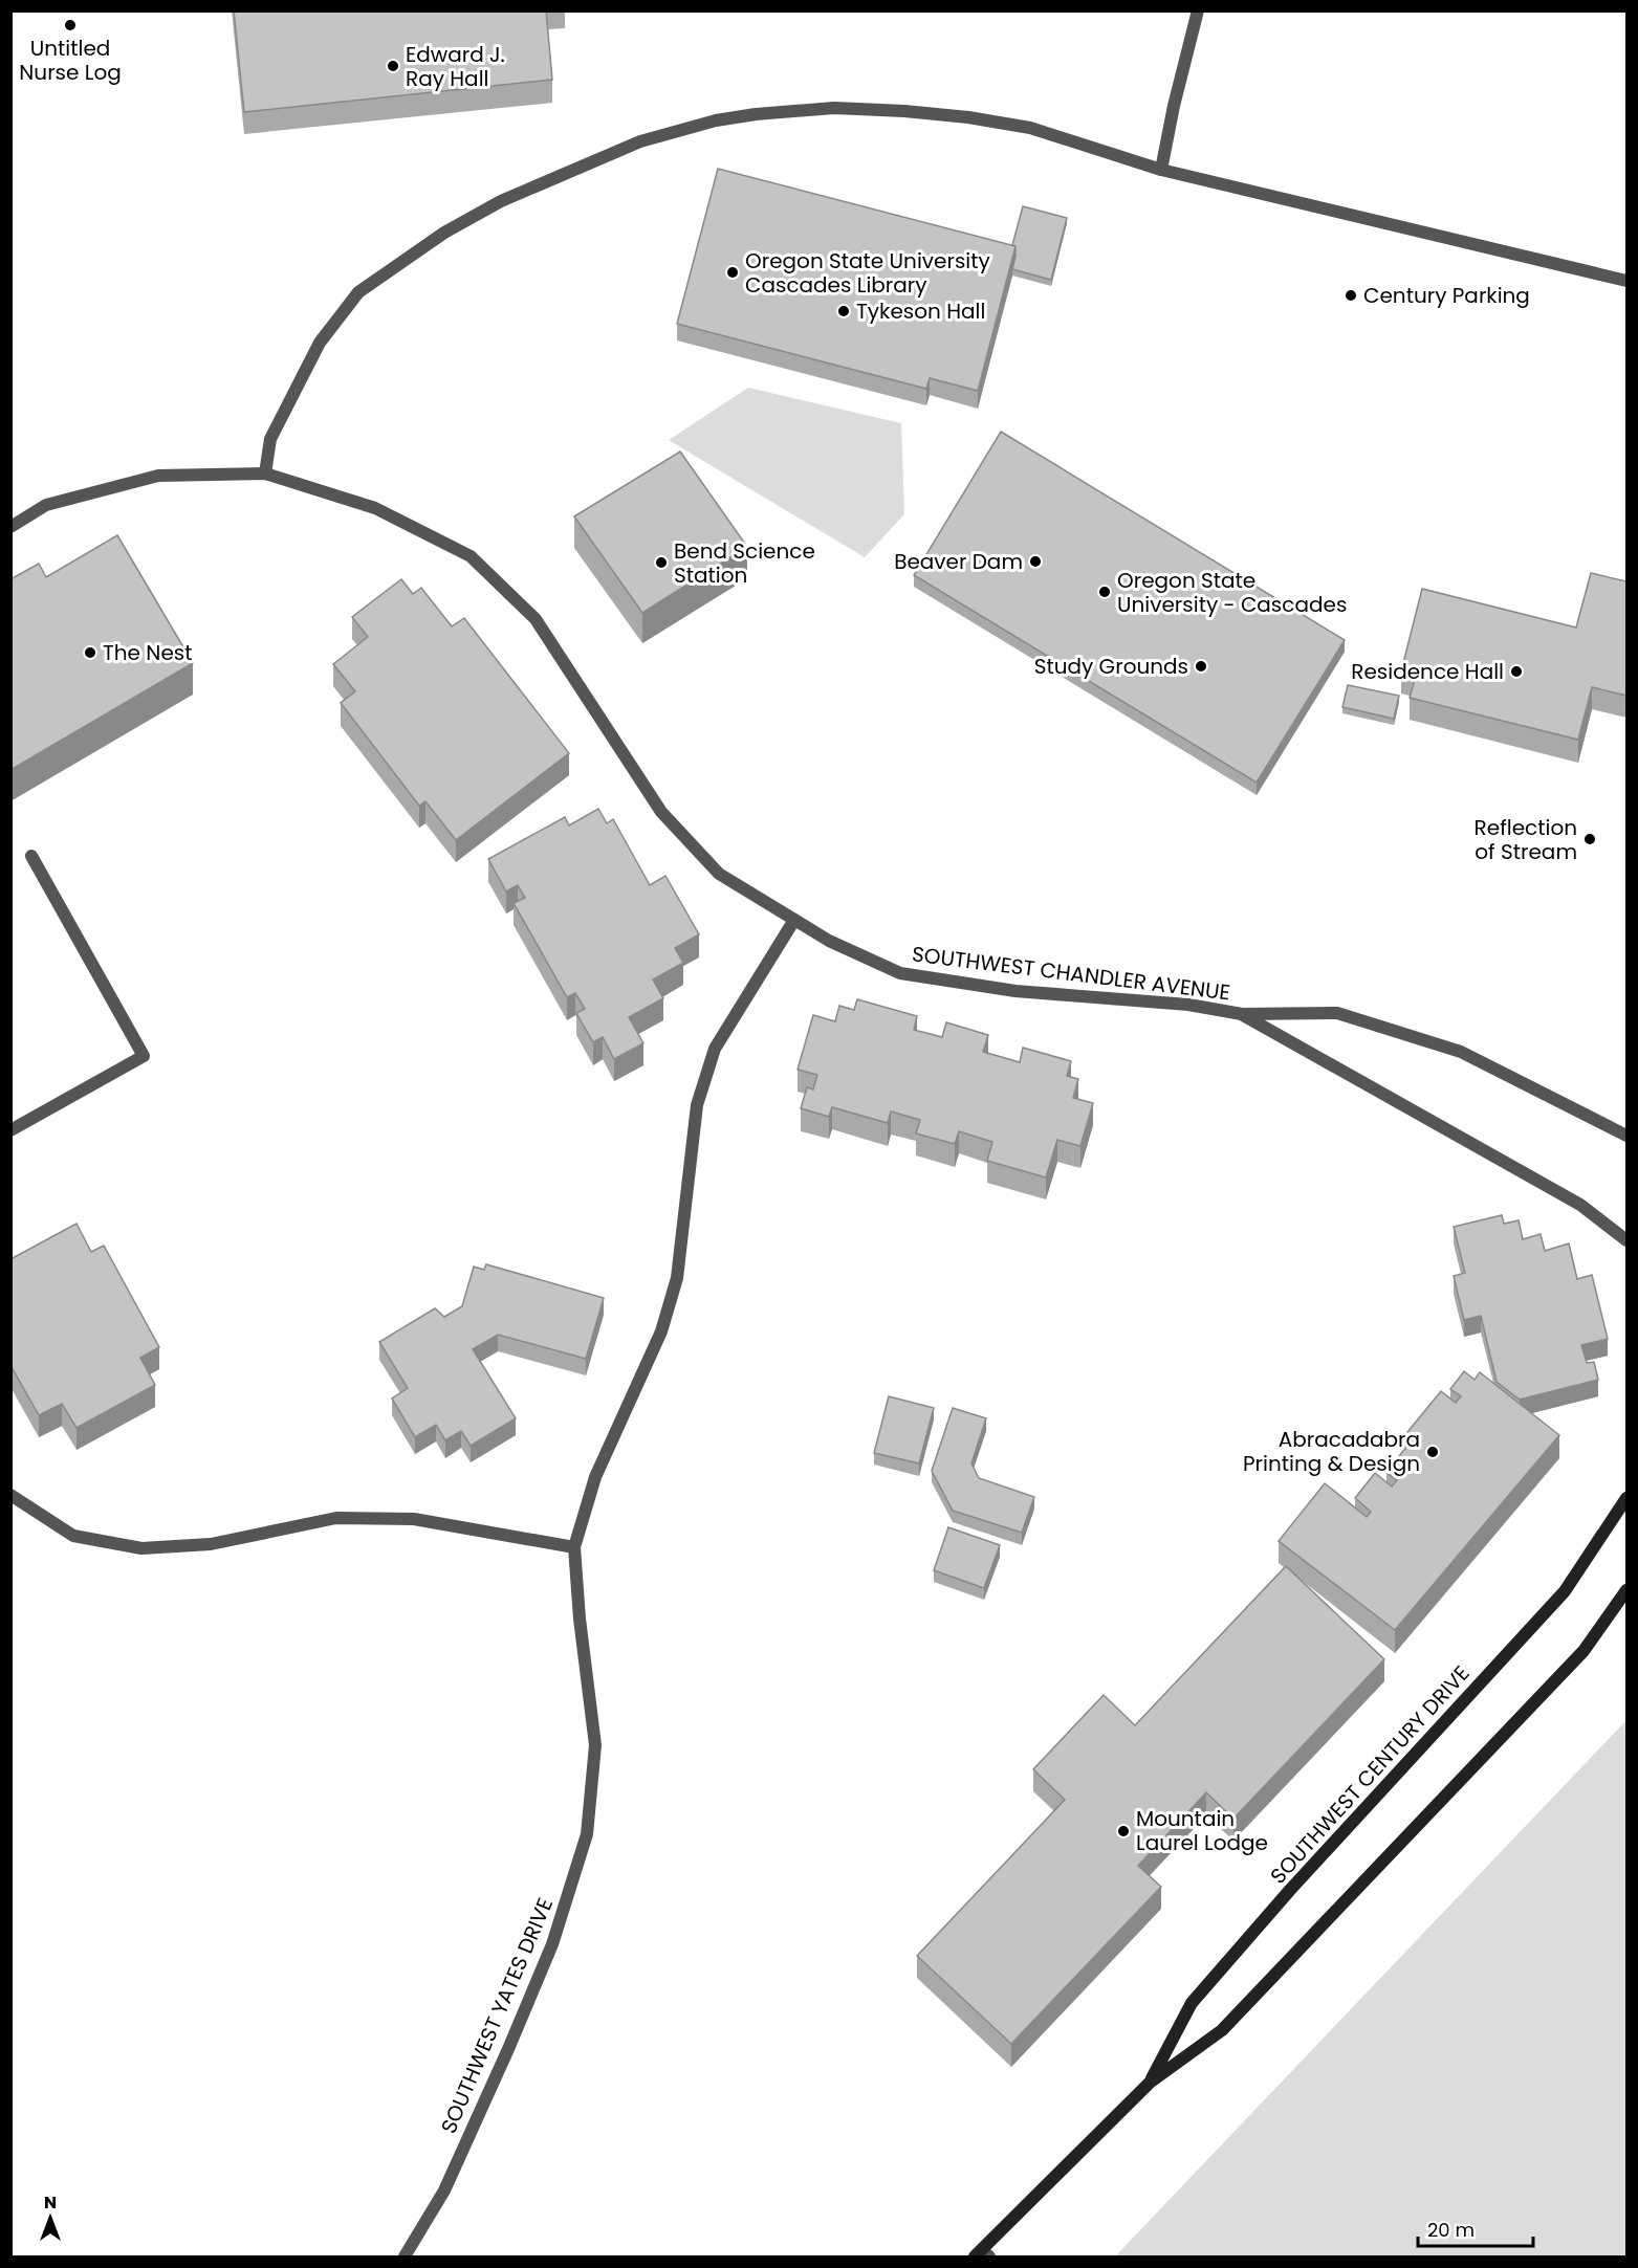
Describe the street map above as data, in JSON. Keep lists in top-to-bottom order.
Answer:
{
  "streets": {
    "main road": ["SOUTHWEST CENTURY DRIVE"],
    "street": ["SOUTHWEST CHANDLER AVENUE", "SOUTHWEST YATES DRIVE"]
  },
  "crossings": [
    ["SOUTHWEST CHANDLER AVENUE", "SOUTHWEST YATES DRIVE"]
  ],
  "places": [
    "Untitled Nurse Log",
    "Edward J. Ray Hall",
    "Oregon State University Cascades Library",
    "Century Parking",
    "Tykeson Hall",
    "Beaver Dam",
    "Bend Science Station",
    "Oregon State University - Cascades",
    "The Nest",
    "Study Grounds",
    "Residence Hall",
    "Reflection of Stream",
    "Abracadabra Printing & Design",
    "Mountain Laurel Lodge"
  ],
  "scale_bar": "20 m",
  "north": "top"
}
